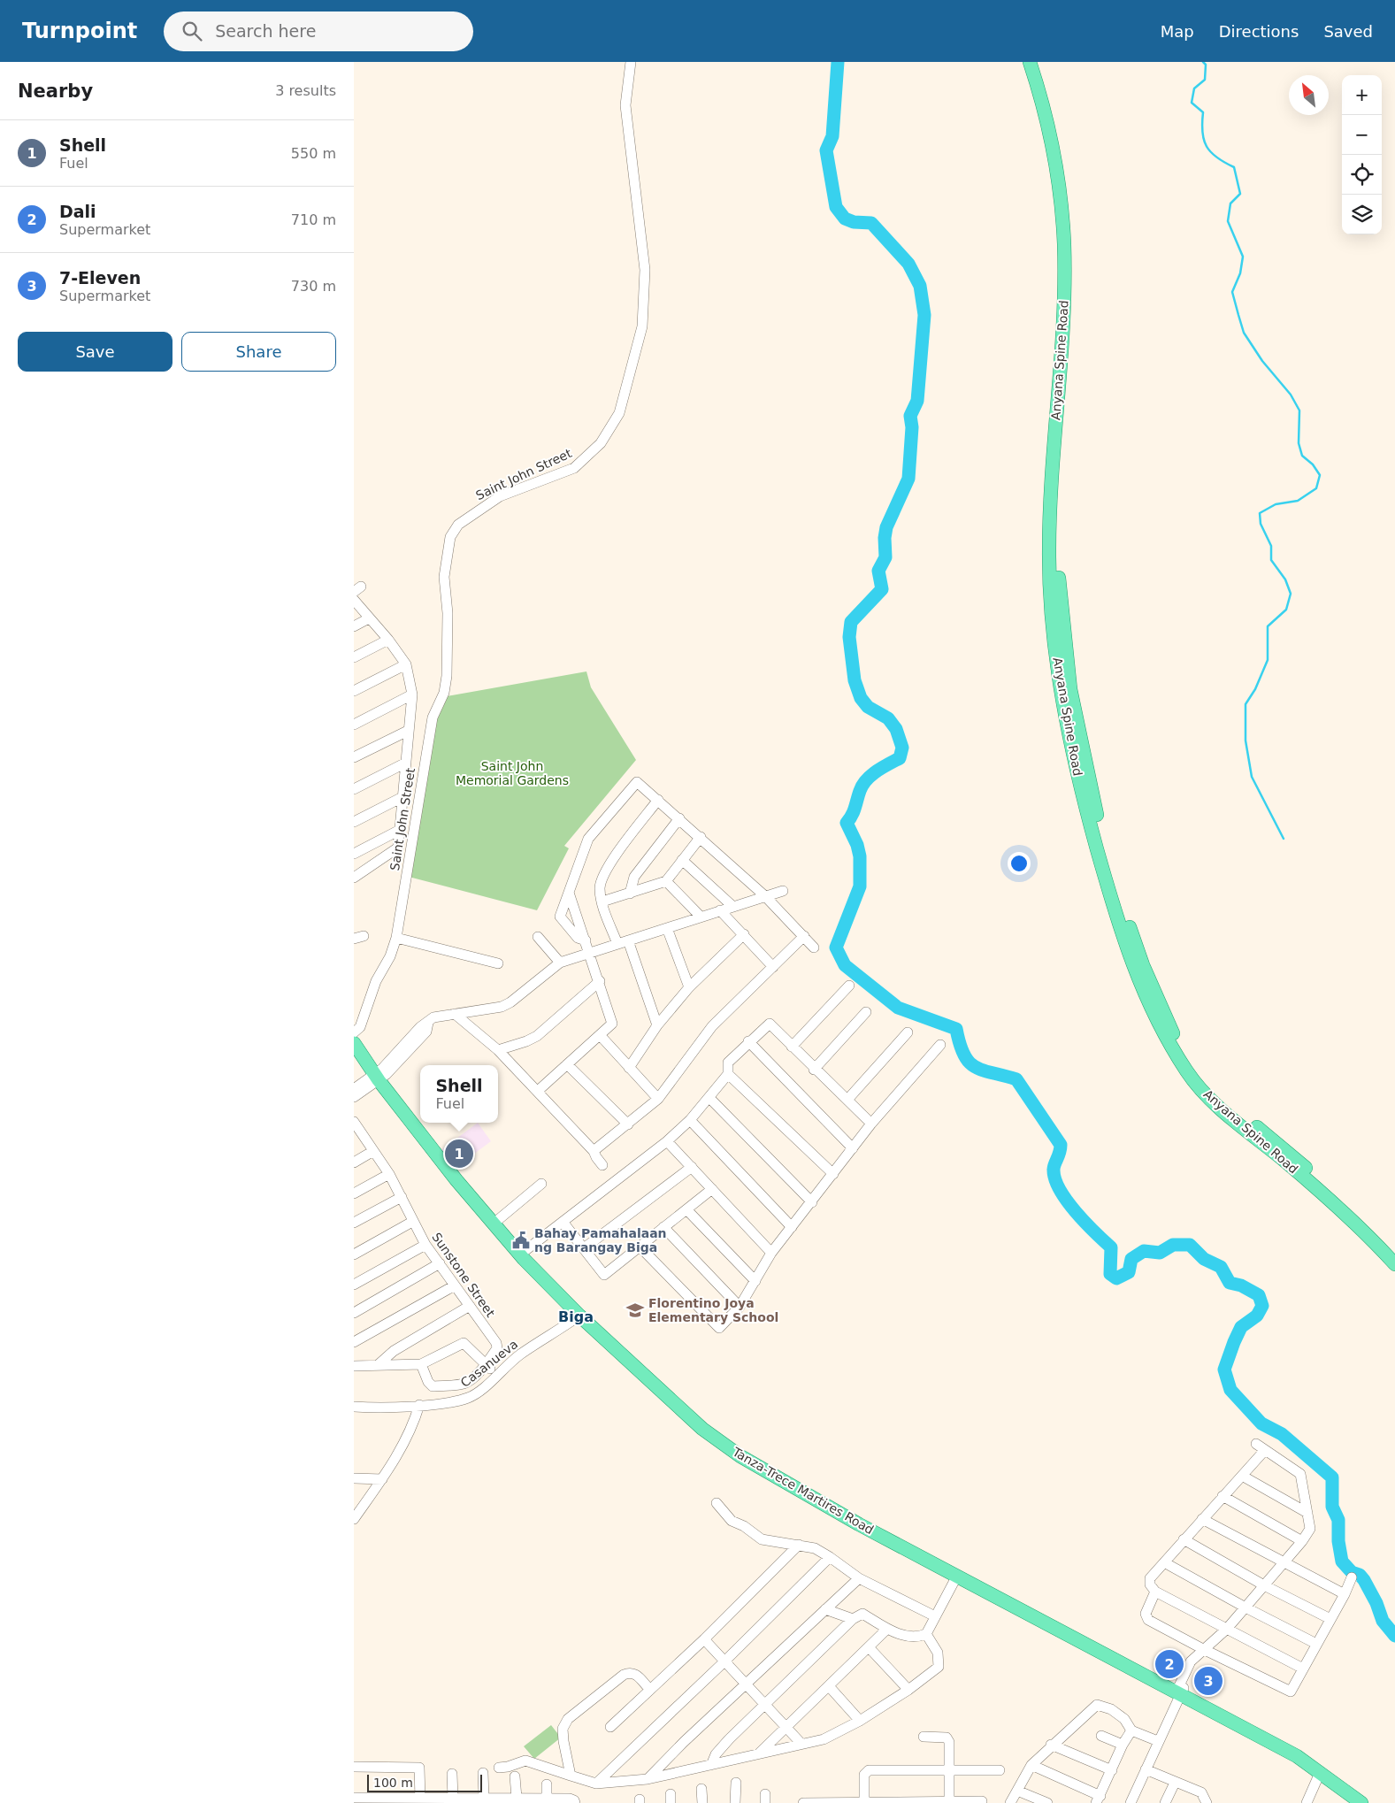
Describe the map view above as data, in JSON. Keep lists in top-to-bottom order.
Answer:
{
  "streets": {
    "main road": ["Anyana Spine Road", "Tanza-Trece Martires Road"],
    "street": ["Saint John Street", "Sunstone Street", "Casanueva"]
  },
  "crossings": [
    ["Casanueva", "Tanza-Trece Martires Road"]
  ],
  "districts": ["Biga"],
  "parks": ["Saint John Memorial Gardens"],
  "places": {
    "public building": ["Bahay Pamahalaan ng Barangay Biga"],
    "school or university": ["Florentino Joya Elementary School"]
  },
  "scale_bar": "100 m",
  "north": "top left",
  "page": {
    "header": "Turnpoint",
    "search": "Search here",
    "nav": ["Map", "Directions", "Saved"],
    "heading": ["Nearby", "3 results"],
    "map_buttons": ["+", "−"],
    "list": [
      {
        "mark": "1",
        "name": "Shell",
        "note": "Fuel",
        "value": "550 m"
      },
      {
        "mark": "2",
        "name": "Dali",
        "note": "Supermarket",
        "value": "710 m"
      },
      {
        "mark": "3",
        "name": "7-Eleven",
        "note": "Supermarket",
        "value": "730 m"
      }
    ],
    "buttons": ["Save", "Share"],
    "popup": ["Shell", "Fuel"],
    "pins": ["1", "2", "3"],
    "scale": "100 m"
  }
}
